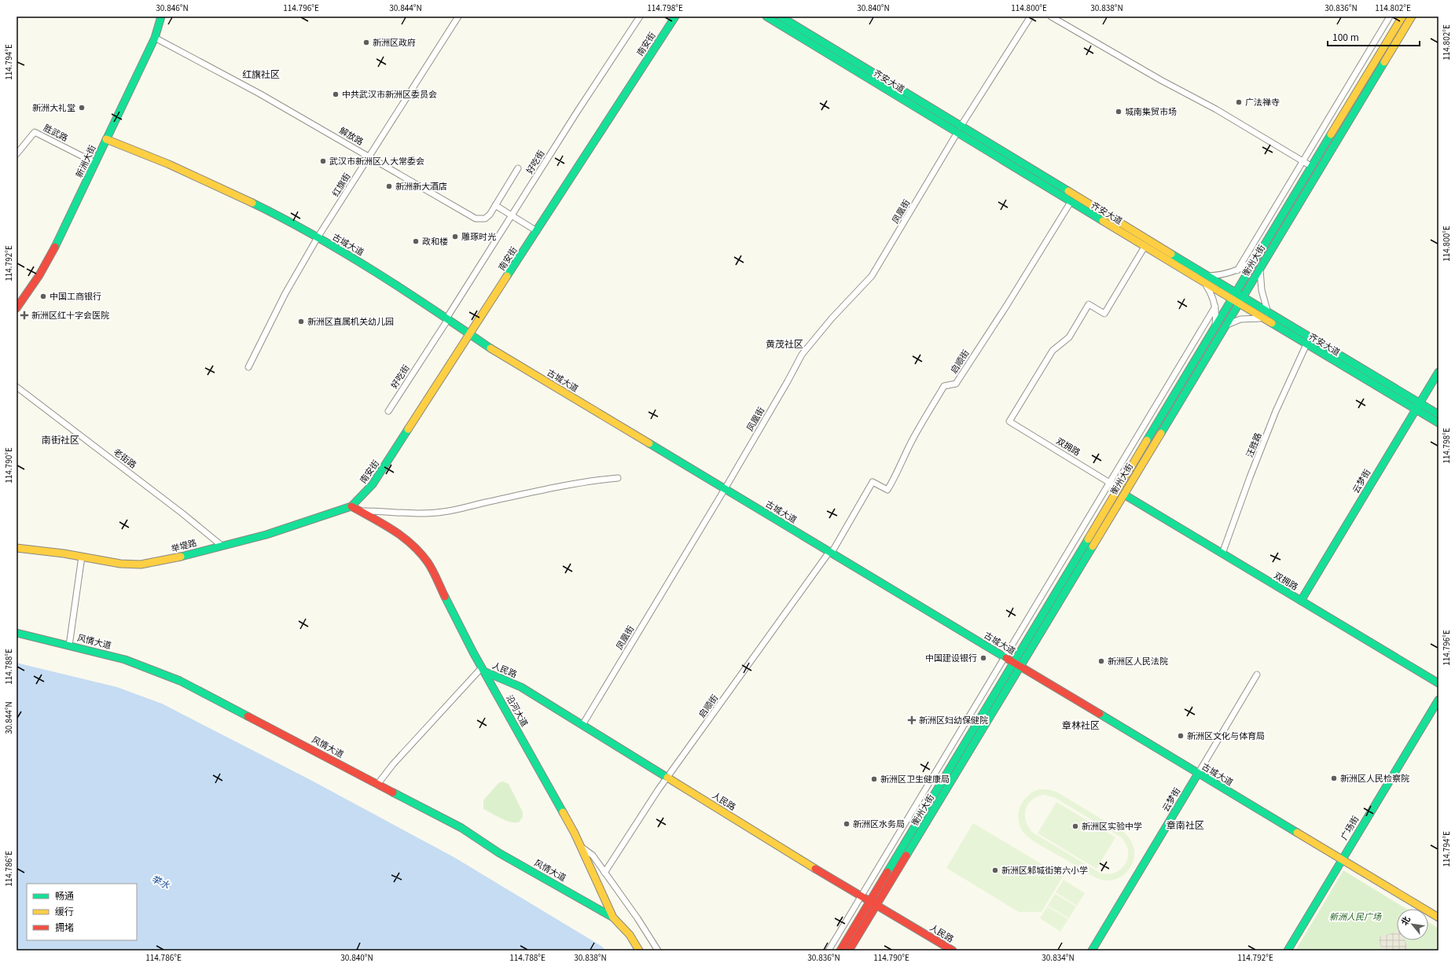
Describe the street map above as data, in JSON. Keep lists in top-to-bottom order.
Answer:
{
  "streets": {
    "main road": [
      "南安街",
      "齐安大道",
      "新洲大街",
      "古城大道",
      "衡州大街",
      "双拥路",
      "云梦街",
      "举堤路",
      "风情大道",
      "人民路",
      "沿河大道",
      "广场街"
    ],
    "street": [
      "胜武路",
      "解放路",
      "好吃街",
      "红旗街",
      "凤凰街",
      "启顺街",
      "汪胜路",
      "老街路"
    ]
  },
  "crossings": [
    ["南安街", "古城大道"],
    ["南安街", "举堤路"],
    ["南安街", "沿河大道"],
    ["齐安大道", "凤凰街"],
    ["齐安大道", "衡州大街"],
    ["齐安大道", "启顺街"],
    ["齐安大道", "汪胜路"],
    ["齐安大道", "双拥路"],
    ["齐安大道", "云梦街"],
    ["胜武路", "新洲大街"],
    ["解放路", "新洲大街"],
    ["解放路", "红旗街"],
    ["新洲大街", "古城大道"],
    ["好吃街", "古城大道"],
    ["红旗街", "古城大道"],
    ["凤凰街", "古城大道"],
    ["凤凰街", "人民路"],
    ["古城大道", "衡州大街"],
    ["古城大道", "启顺街"],
    ["古城大道", "云梦街"],
    ["古城大道", "广场街"],
    ["衡州大街", "双拥路"],
    ["衡州大街", "人民路"],
    ["启顺街", "人民路"],
    ["汪胜路", "双拥路"],
    ["双拥路", "云梦街"],
    ["老街路", "举堤路"],
    ["举堤路", "沿河大道"],
    ["风情大道", "沿河大道"],
    ["人民路", "沿河大道"]
  ],
  "districts": [
    "红旗社区",
    "黄茂社区",
    "南街社区",
    "章林社区",
    "章南社区"
  ],
  "water": ["举水"],
  "parks": ["新洲人民广场"],
  "places": {
    "other": [
      "新洲区政府",
      "中共武汉市新洲区委员会",
      "广法禅寺",
      "新洲大礼堂",
      "城南集贸市场",
      "武汉市新洲区人大常委会",
      "新洲新大酒店",
      "雕琢时光",
      "政和楼",
      "中国工商银行",
      "新洲区直属机关幼儿园",
      "中国建设银行",
      "新洲区人民法院",
      "新洲区文化与体育局",
      "新洲区人民检察院",
      "新洲区卫生健康局",
      "新洲区水务局",
      "新洲区实验中学",
      "新洲区邾城街第六小学"
    ],
    "health": ["新洲区红十字会医院", "新洲区妇幼保健院"]
  },
  "legend": ["畅通", "缓行", "拥堵"],
  "scale_bar": "100 m",
  "north": "top left",
  "coordinates": [
    "30.846°N",
    "114.796°E",
    "30.844°N",
    "114.798°E",
    "30.840°N",
    "114.800°E",
    "30.838°N",
    "30.836°N",
    "114.802°E",
    "114.794°E",
    "114.792°E",
    "114.790°E",
    "114.788°E",
    "114.786°E",
    "30.834°N"
  ]
}
